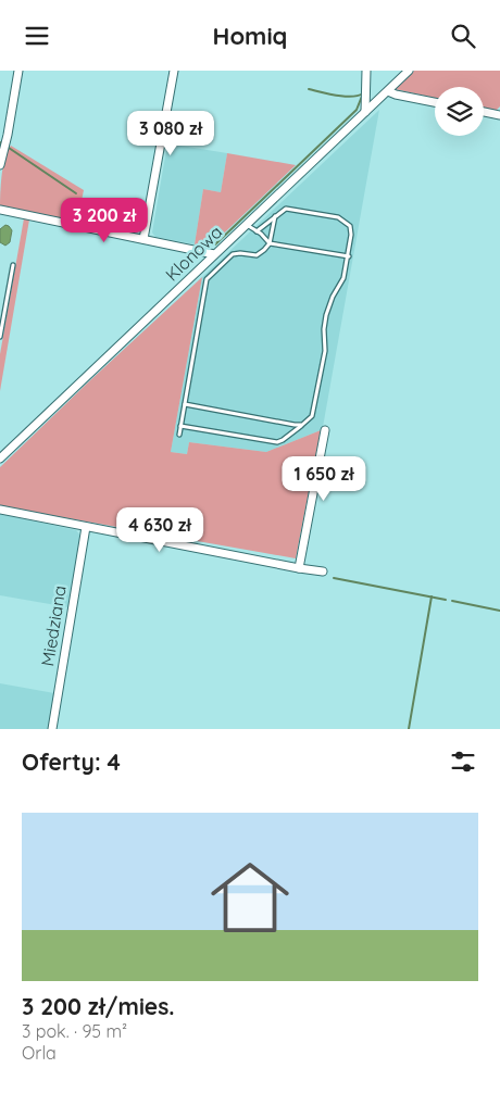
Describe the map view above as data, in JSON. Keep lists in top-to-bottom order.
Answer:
{
  "streets": {
    "street": ["Klonowa", "Miedziana"]
  },
  "page": {
    "header": "Homiq",
    "price": [
      "3 080 zł",
      "3 200 zł",
      "1 650 zł",
      "4 630 zł"
    ],
    "heading": "Oferty: 4",
    "list": [
      {
        "name": "3 200 zł/mies.",
        "note": "3 pok. · 95 m² · Orla"
      }
    ]
  }
}
